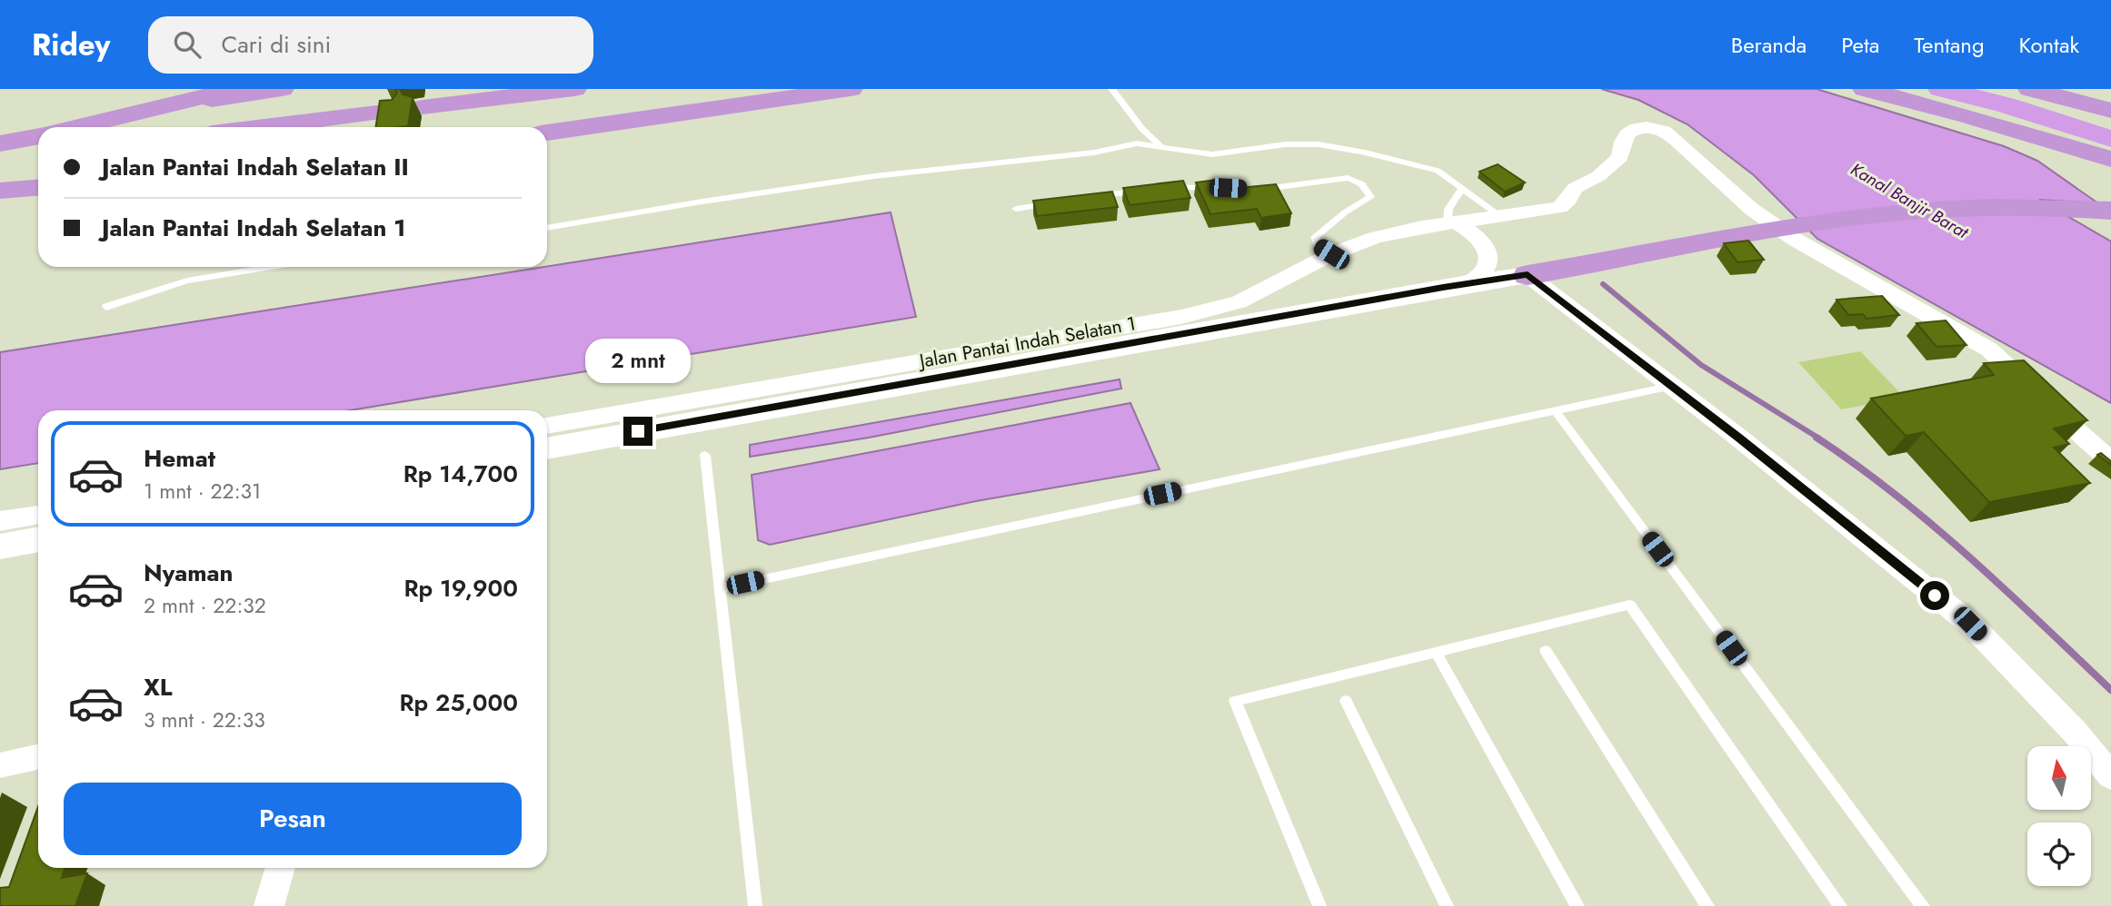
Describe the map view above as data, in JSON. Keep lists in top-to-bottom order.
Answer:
{
  "streets": {
    "street": ["Jalan Pantai Indah Selatan 1"]
  },
  "water": ["Kanal Banjir Barat"],
  "north": "top",
  "page": {
    "header": "Ridey",
    "search": "Cari di sini",
    "nav": [
      "Beranda",
      "Peta",
      "Tentang",
      "Kontak"
    ],
    "banner": ["Jalan Pantai Indah Selatan II", "Jalan Pantai Indah Selatan 1"],
    "bubble": "2 mnt",
    "list": [
      {
        "name": "Hemat",
        "note": "1 mnt · 22:31",
        "value": "Rp 14,700"
      },
      {
        "name": "Nyaman",
        "note": "2 mnt · 22:32",
        "value": "Rp 19,900"
      },
      {
        "name": "XL",
        "note": "3 mnt · 22:33",
        "value": "Rp 25,000"
      }
    ],
    "buttons": "Pesan"
  }
}
